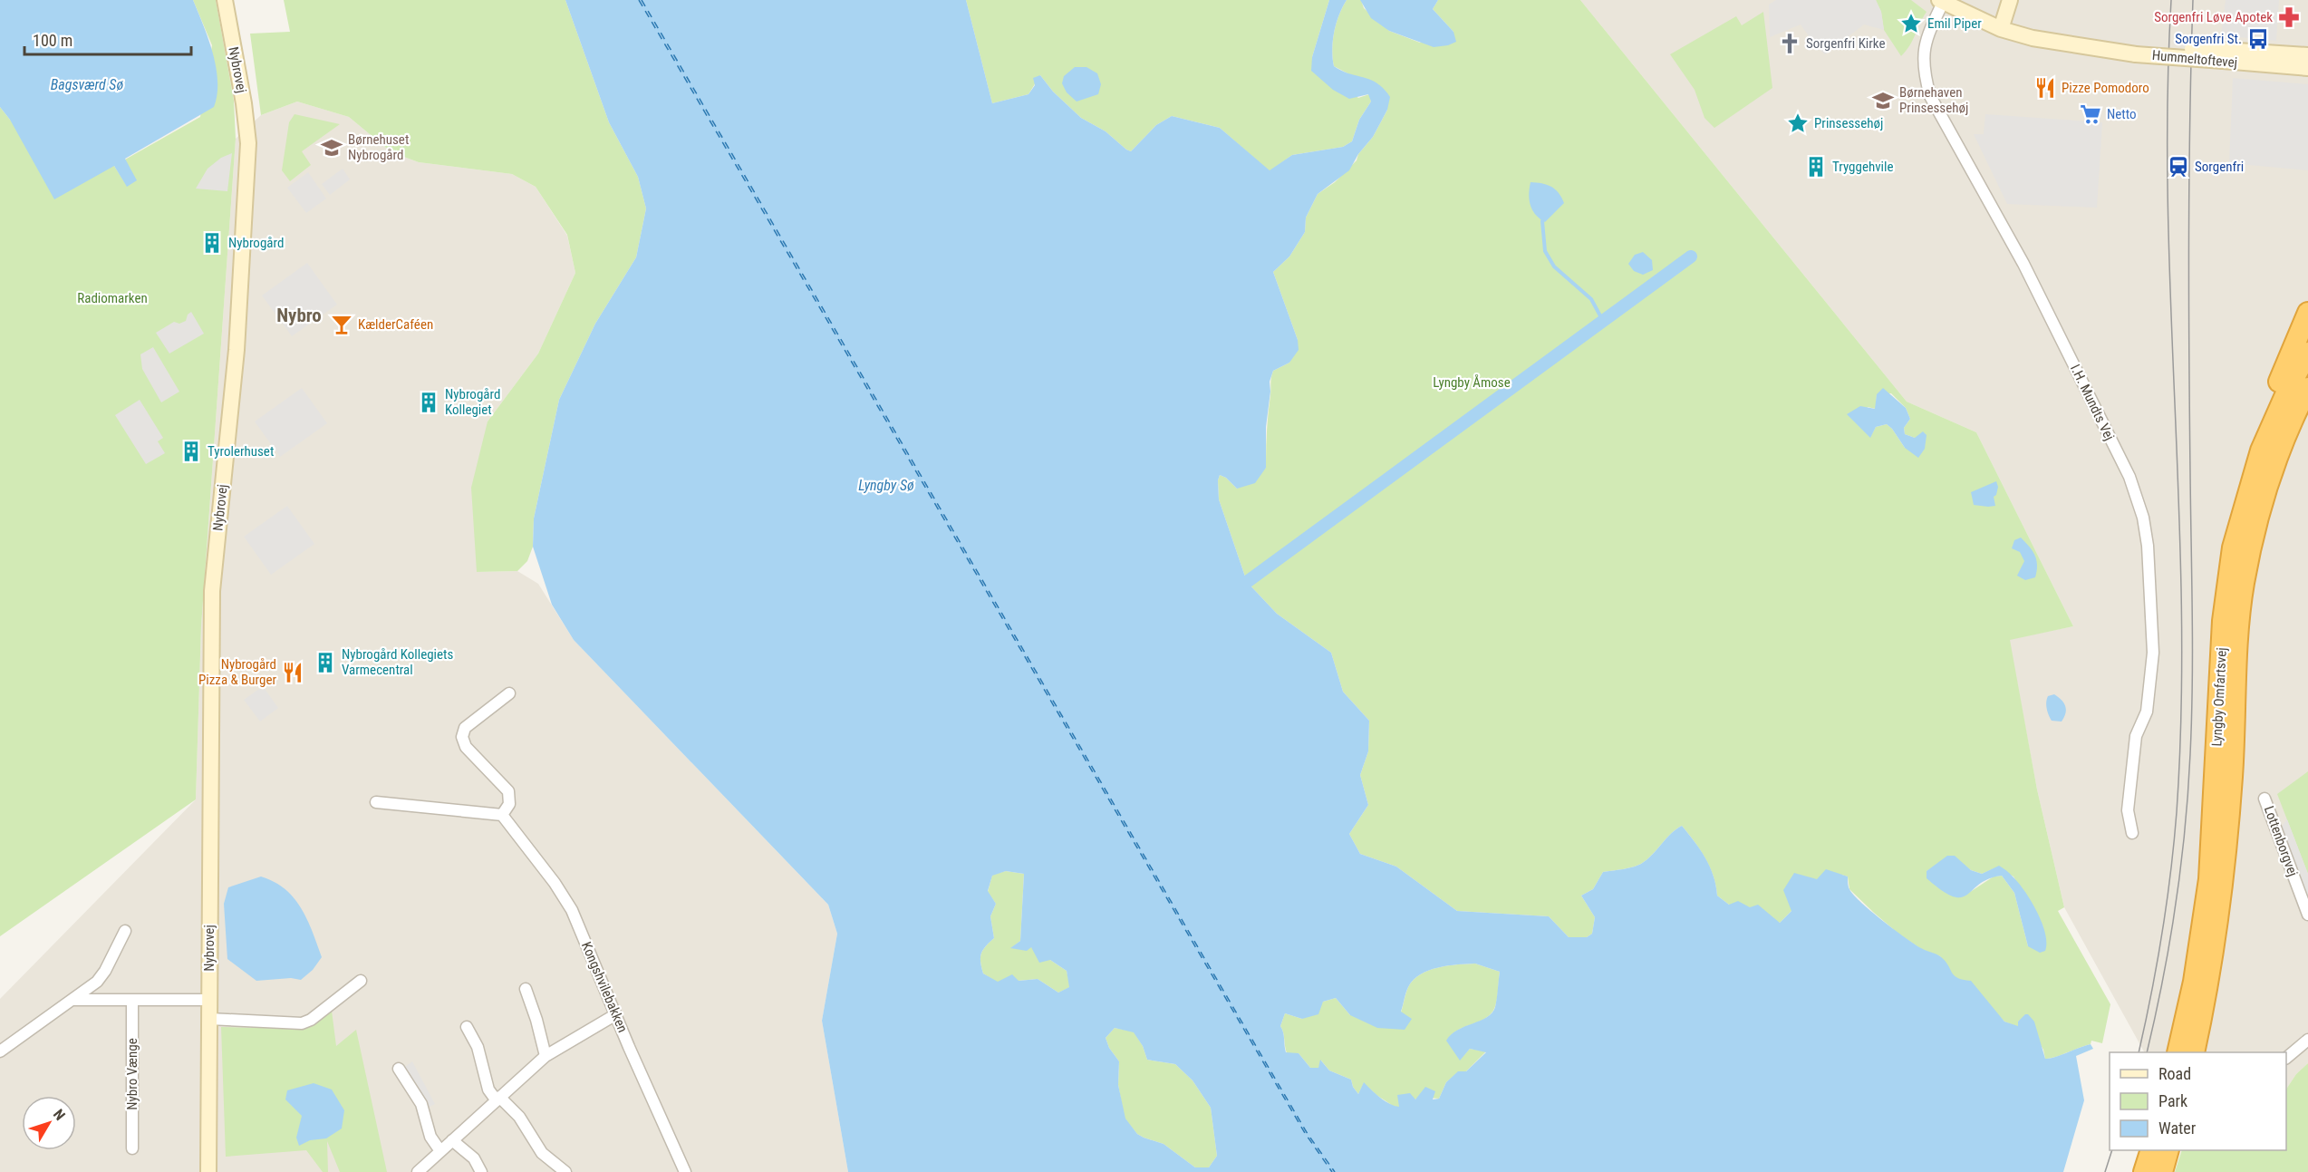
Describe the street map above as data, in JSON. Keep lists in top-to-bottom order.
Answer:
{
  "streets": {
    "highway": ["Lyngby Omfartsvej"],
    "street": [
      "Hummeltoftevej",
      "Nybrovej",
      "I.H. Mundts Vej",
      "Lottenborgvej",
      "Kongshvilebakken",
      "Nybro Vænge"
    ]
  },
  "crossings": [
    ["Hummeltoftevej", "I.H. Mundts Vej"]
  ],
  "districts": ["Nybro"],
  "water": ["Bagsværd Sø", "Lyngby Sø"],
  "parks": ["Radiomarken", "Lyngby Åmose"],
  "places": {
    "pharmacy": ["Sorgenfri Løve Apotek"],
    "place": ["Emil Piper", "Prinsessehøj"],
    "bus stop": ["Sorgenfri St."],
    "church": ["Sorgenfri Kirke"],
    "restaurant": ["Pizze Pomodoro", "Nybrogård Pizza & Burger"],
    "school or university": ["Børnehaven Prinsessehøj", "Børnehuset Nybrogård"],
    "supermarket": ["Netto"],
    "building": [
      "Tryggehvile",
      "Nybrogård",
      "Nybrogård Kollegiet",
      "Tyrolerhuset",
      "Nybrogård Kollegiets Varmecentral"
    ],
    "station": ["Sorgenfri"],
    "bar": ["KælderCaféen"]
  },
  "legend": ["Road", "Park", "Water"],
  "scale_bar": "100 m",
  "north": "top right"
}
